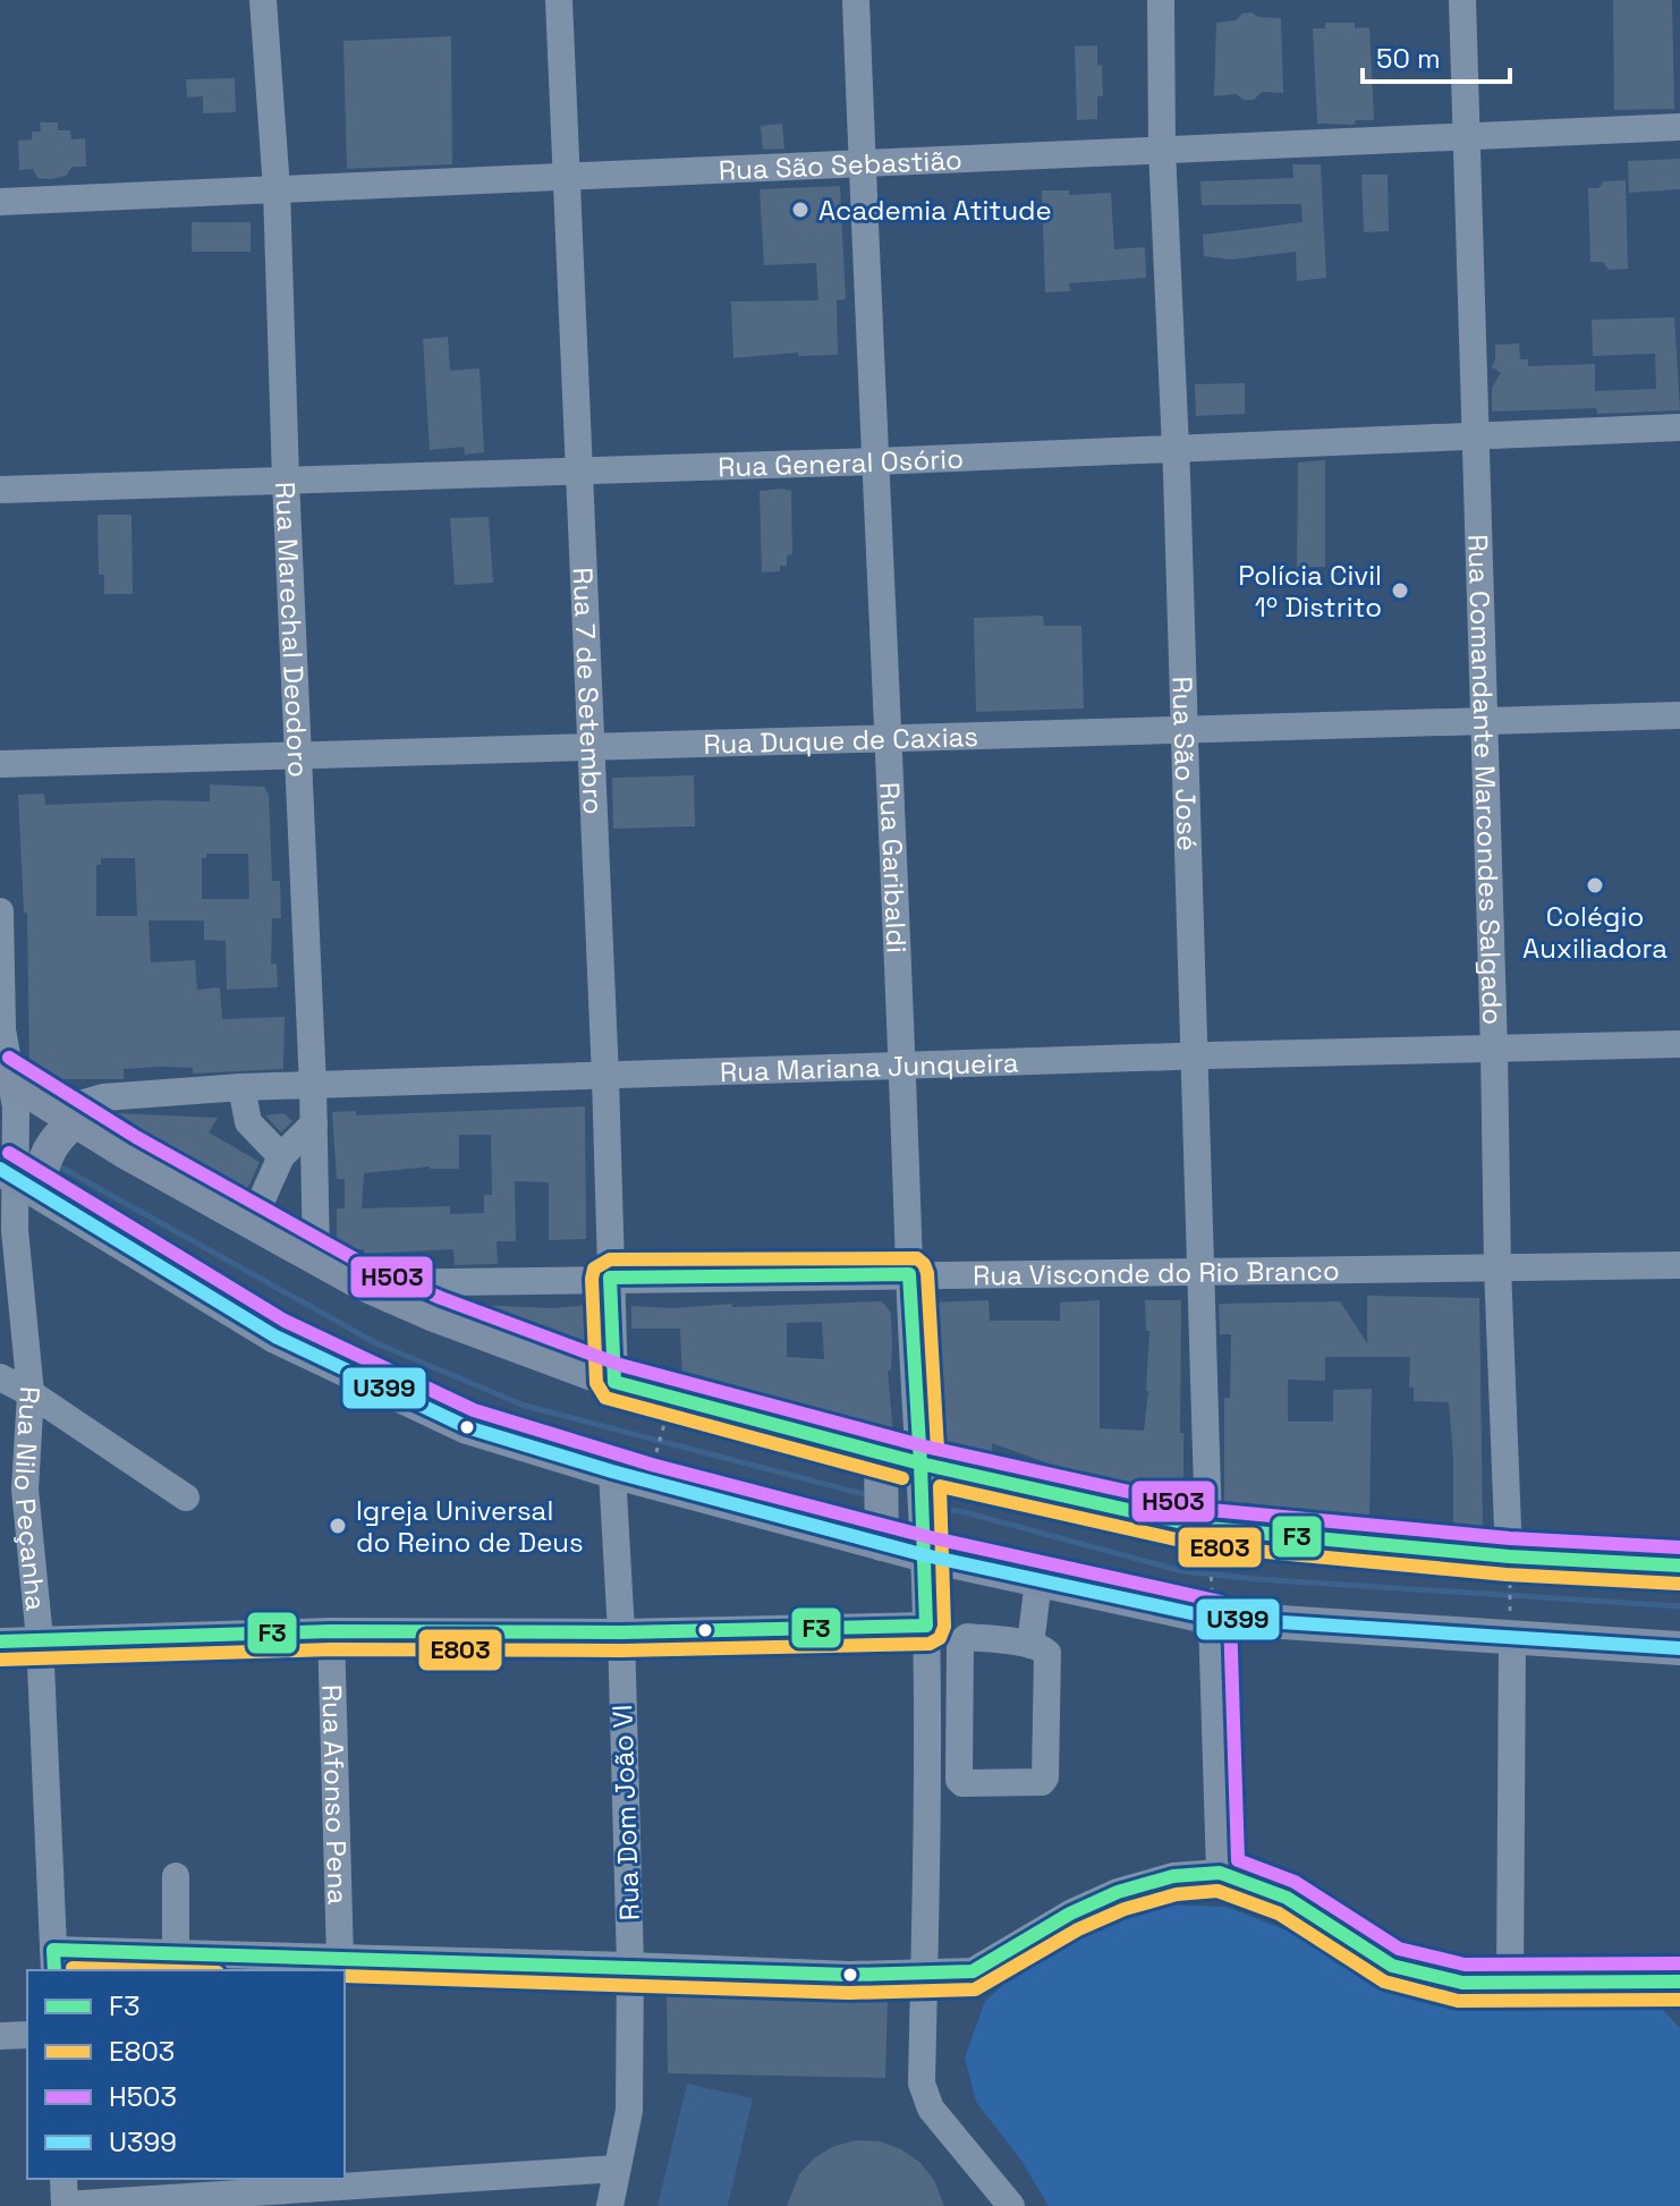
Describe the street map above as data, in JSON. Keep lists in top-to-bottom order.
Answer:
{
  "streets": {
    "street": [
      "Rua São Sebastião",
      "Rua General Osório",
      "Rua Marechal Deodoro",
      "Rua 7 de Setembro",
      "Rua Duque de Caxias",
      "Rua São José",
      "Rua Comandante Marcondes Salgado",
      "Rua Garibaldi",
      "Rua Mariana Junqueira",
      "Rua Visconde do Rio Branco",
      "Rua Nilo Peçanha",
      "Rua Afonso Pena",
      "Rua Dom João VI"
    ]
  },
  "crossings": [
    ["Rua São Sebastião", "Rua Marechal Deodoro"],
    ["Rua São Sebastião", "Rua 7 de Setembro"],
    ["Rua São Sebastião", "Rua São José"],
    ["Rua São Sebastião", "Rua Comandante Marcondes Salgado"],
    ["Rua São Sebastião", "Rua Garibaldi"],
    ["Rua General Osório", "Rua Marechal Deodoro"],
    ["Rua General Osório", "Rua 7 de Setembro"],
    ["Rua General Osório", "Rua São José"],
    ["Rua General Osório", "Rua Comandante Marcondes Salgado"],
    ["Rua General Osório", "Rua Garibaldi"],
    ["Rua Marechal Deodoro", "Rua Duque de Caxias"],
    ["Rua Marechal Deodoro", "Rua Mariana Junqueira"],
    ["Rua 7 de Setembro", "Rua Duque de Caxias"],
    ["Rua 7 de Setembro", "Rua Mariana Junqueira"],
    ["Rua 7 de Setembro", "Rua Visconde do Rio Branco"],
    ["Rua Duque de Caxias", "Rua São José"],
    ["Rua Duque de Caxias", "Rua Comandante Marcondes Salgado"],
    ["Rua Duque de Caxias", "Rua Garibaldi"],
    ["Rua São José", "Rua Mariana Junqueira"],
    ["Rua São José", "Rua Visconde do Rio Branco"],
    ["Rua Comandante Marcondes Salgado", "Rua Mariana Junqueira"],
    ["Rua Comandante Marcondes Salgado", "Rua Visconde do Rio Branco"],
    ["Rua Garibaldi", "Rua Mariana Junqueira"],
    ["Rua Garibaldi", "Rua Visconde do Rio Branco"]
  ],
  "places": [
    "Academia Atitude",
    "Polícia Civil 1º Distrito",
    "Colégio Auxiliadora",
    "Igreja Universal do Reino de Deus"
  ],
  "lines": [
    "transit line H503",
    "transit line U399",
    "transit line E803",
    "transit line F3"
  ],
  "legend": [
    "F3",
    "E803",
    "H503",
    "U399"
  ],
  "scale_bar": "50 m"
}
